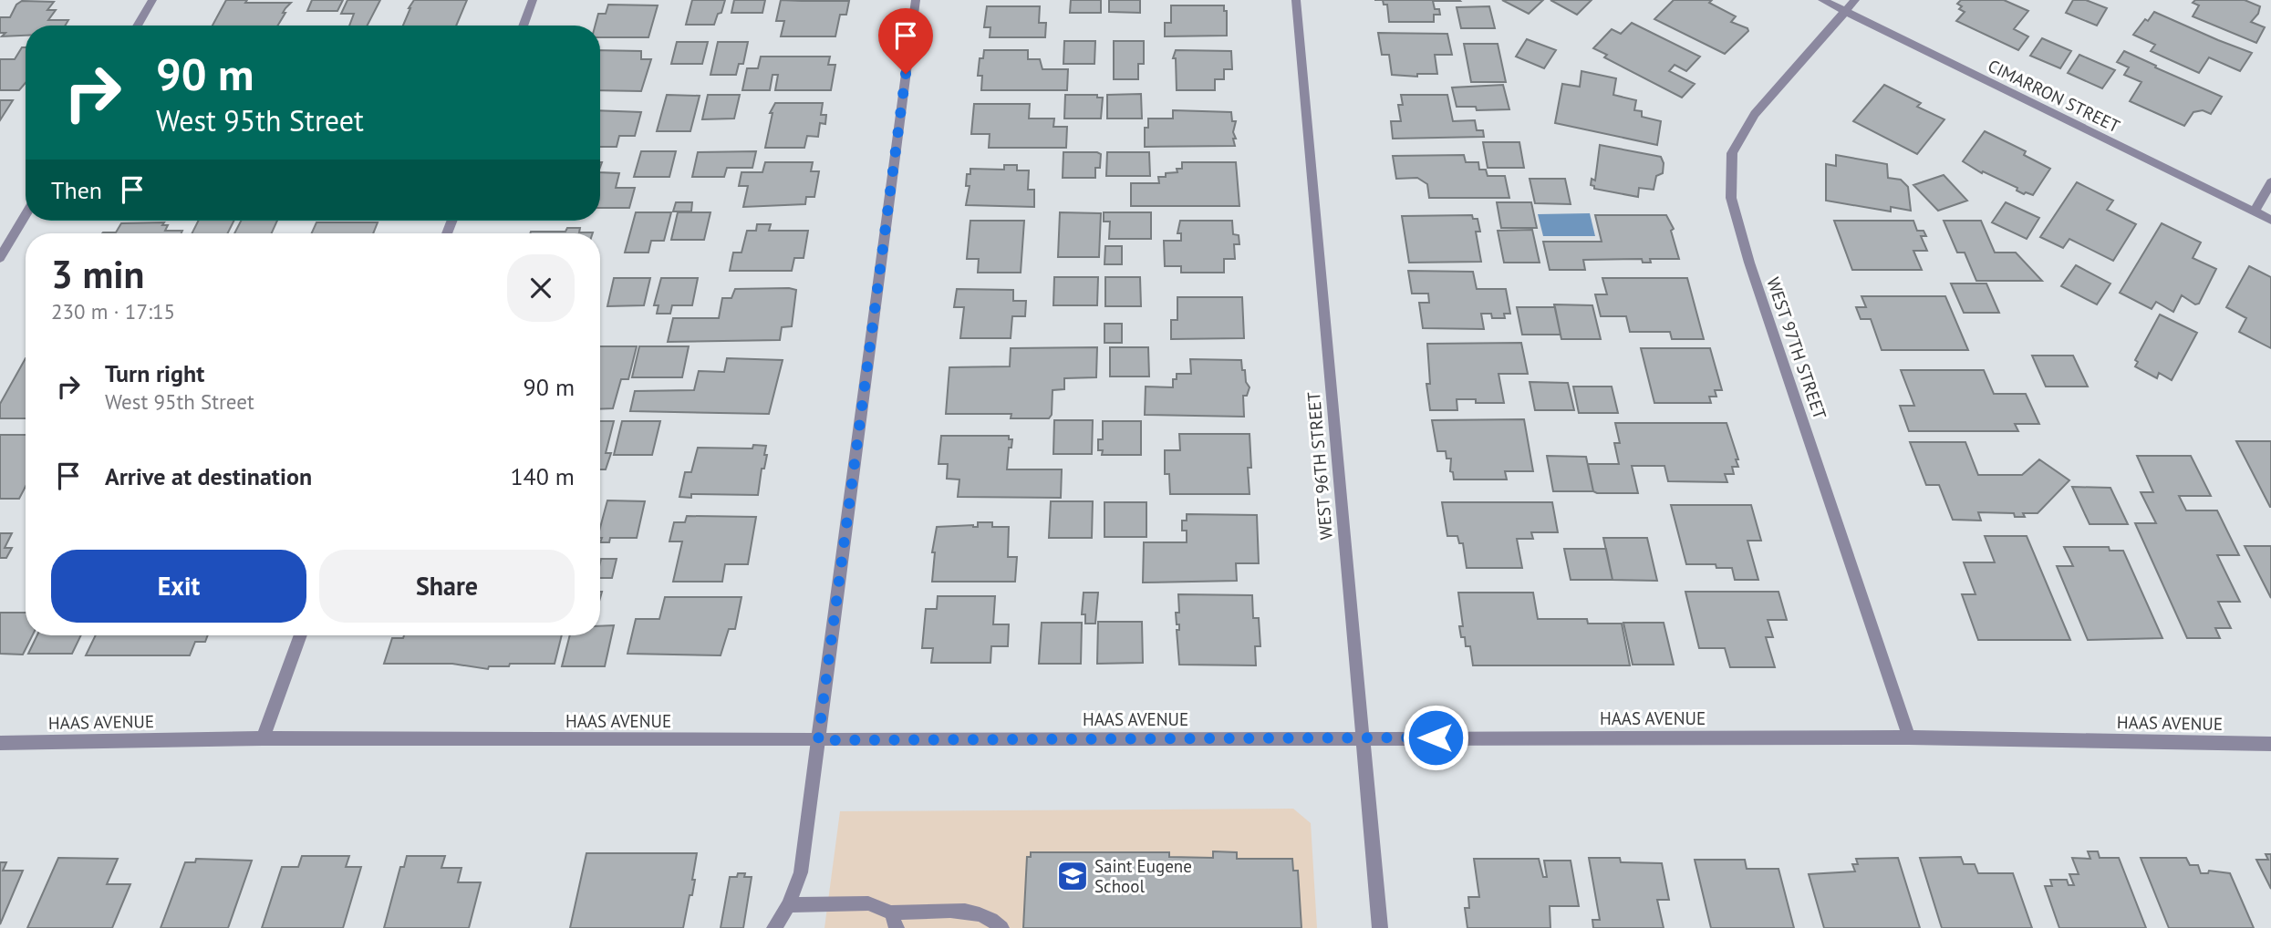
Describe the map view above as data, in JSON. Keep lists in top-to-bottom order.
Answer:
{
  "streets": {
    "street": [
      "CIMARRON STREET",
      "WEST 97TH STREET",
      "WEST 96TH STREET",
      "HAAS AVENUE"
    ]
  },
  "crossings": [
    ["CIMARRON STREET", "WEST 97TH STREET"],
    ["WEST 97TH STREET", "HAAS AVENUE"],
    ["WEST 96TH STREET", "HAAS AVENUE"]
  ],
  "places": {
    "school or university": ["Saint Eugene School"]
  },
  "page": {
    "turn": ["90 m", "West 95th Street"],
    "then": "Then",
    "heading": ["3 min", "230 m · 17:15"],
    "list": [
      {
        "name": "Turn right",
        "note": "West 95th Street",
        "value": "90 m"
      },
      {
        "name": "Arrive at destination",
        "value": "140 m"
      }
    ],
    "buttons": ["Exit", "Share"]
  }
}
